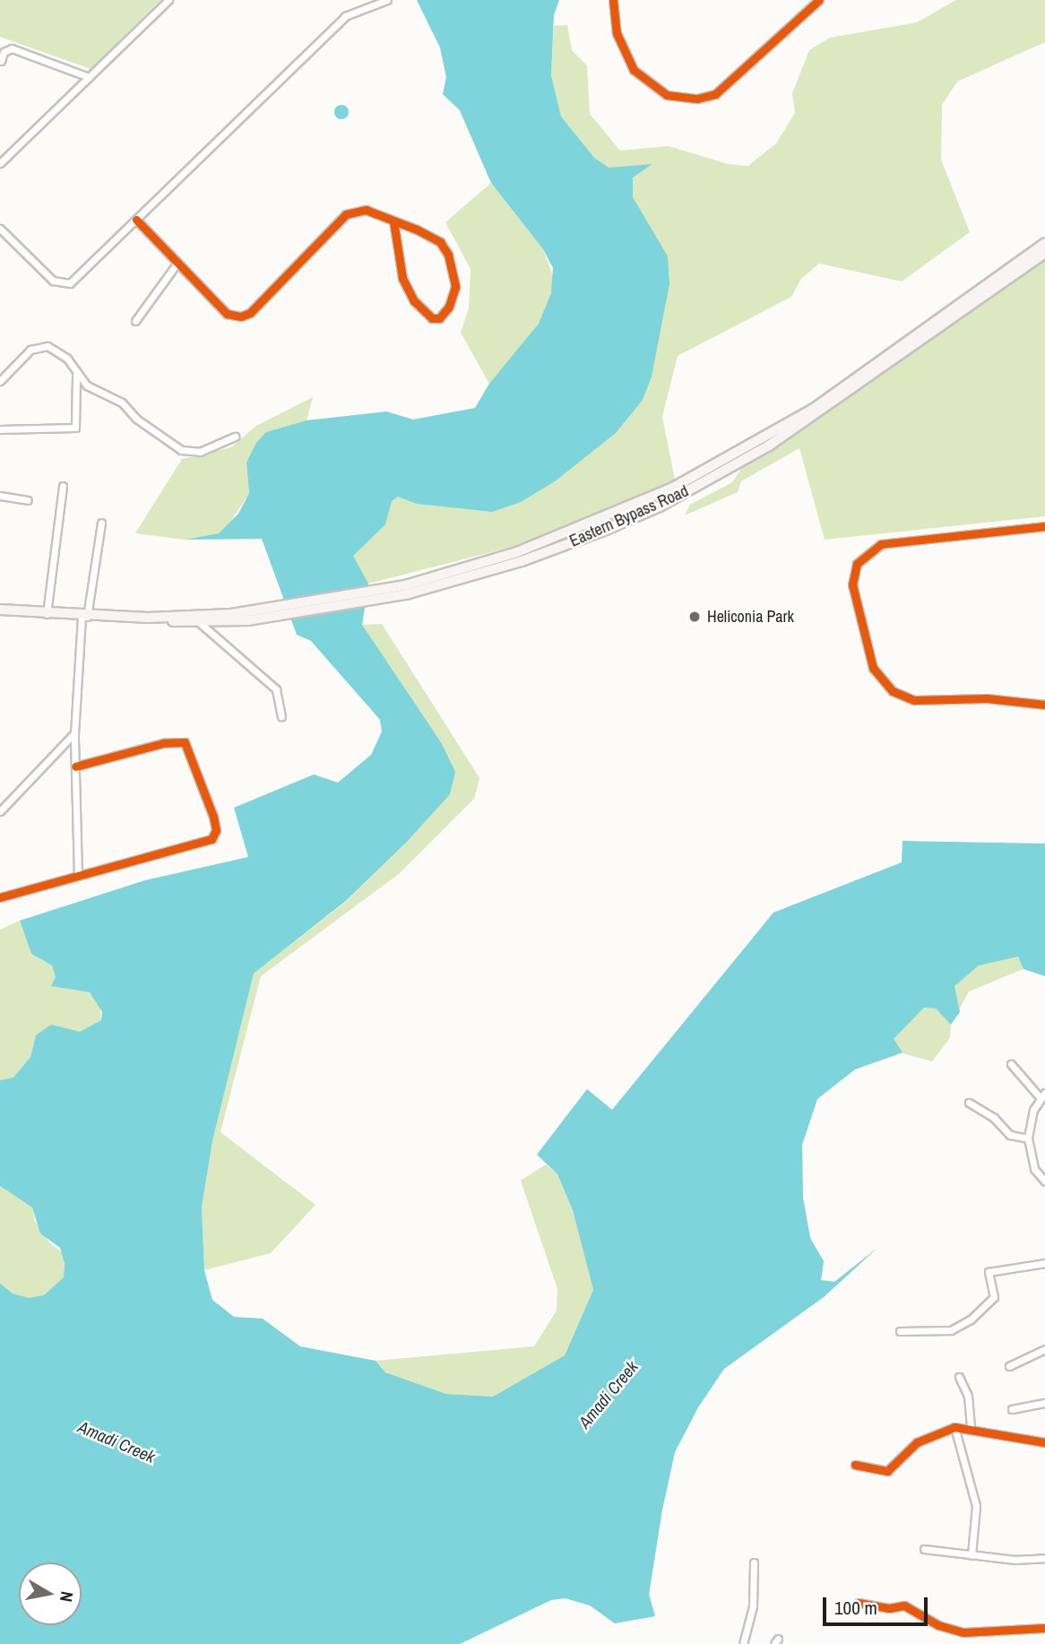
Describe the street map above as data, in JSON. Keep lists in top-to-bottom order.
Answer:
{
  "streets": {
    "main road": ["Eastern Bypass Road"]
  },
  "water": ["Amadi Creek"],
  "places": ["Heliconia Park"],
  "scale_bar": "100 m",
  "north": "right"
}
